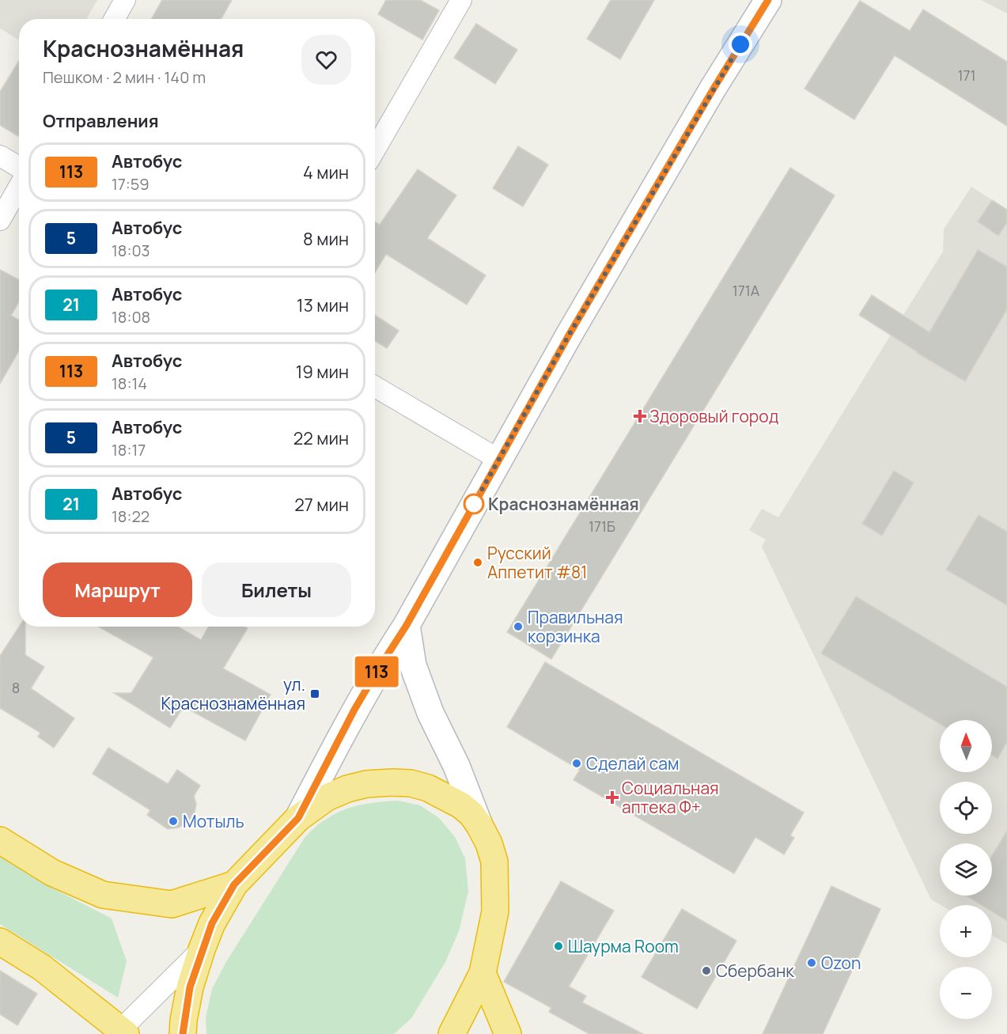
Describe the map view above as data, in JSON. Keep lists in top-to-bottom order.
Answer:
{
  "places": {
    "health": ["Здоровый город", "Социальная аптека Ф+"],
    "other": [
      "Краснознамённая",
      "Русский Аппетит #81",
      "Правильная корзинка",
      "Сделай сам",
      "Мотыль",
      "Шаурма Room",
      "Ozon",
      "Сбербанк"
    ],
    "transit": ["ул. Краснознамённая"]
  },
  "lines": ["bus line 113"],
  "house_numbers": [
    "171",
    "171А",
    "171Б",
    "8"
  ],
  "north": "top",
  "page": {
    "on_map": "113",
    "heading": [
      ["Краснознамённая", "Пешком · 2 мин · 140 m"],
      "Отправления"
    ],
    "list": [
      {
        "mark": "113",
        "name": "Автобус",
        "note": "17:59",
        "value": "4 мин"
      },
      {
        "mark": "5",
        "name": "Автобус",
        "note": "18:03",
        "value": "8 мин"
      },
      {
        "mark": "21",
        "name": "Автобус",
        "note": "18:08",
        "value": "13 мин"
      },
      {
        "mark": "113",
        "name": "Автобус",
        "note": "18:14",
        "value": "19 мин"
      },
      {
        "mark": "5",
        "name": "Автобус",
        "note": "18:17",
        "value": "22 мин"
      },
      {
        "mark": "21",
        "name": "Автобус",
        "note": "18:22",
        "value": "27 мин"
      }
    ],
    "buttons": ["Маршрут", "Билеты"],
    "map_buttons": ["+", "−"]
  }
}
